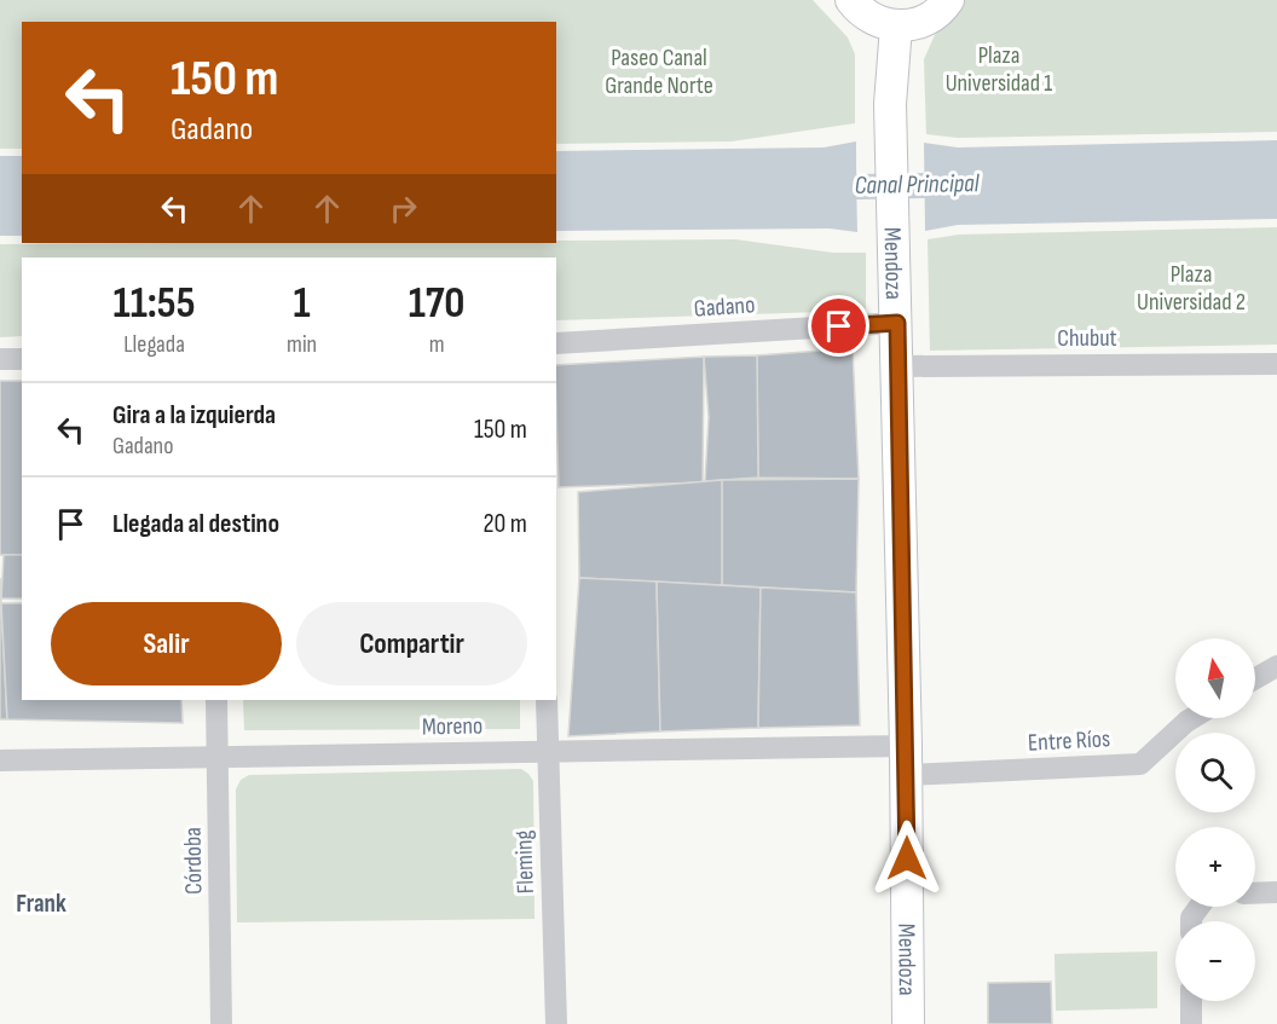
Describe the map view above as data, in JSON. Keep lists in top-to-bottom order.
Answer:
{
  "streets": {
    "main road": ["Mendoza"],
    "street": [
      "Gadano",
      "Chubut",
      "Moreno",
      "Entre Ríos",
      "Córdoba",
      "Fleming"
    ]
  },
  "crossings": [
    ["Mendoza", "Gadano"],
    ["Mendoza", "Chubut"],
    ["Mendoza", "Moreno"],
    ["Mendoza", "Entre Ríos"],
    ["Moreno", "Entre Ríos"],
    ["Moreno", "Córdoba"],
    ["Moreno", "Fleming"]
  ],
  "districts": ["Frank"],
  "water": ["Canal Principal"],
  "parks": ["Plaza Universidad 1", "Paseo Canal Grande Norte", "Plaza Universidad 2"],
  "north": "top",
  "page": {
    "turn": ["150 m", "Gadano"],
    "eta": [
      "11:55",
      "Llegada",
      "1",
      "min",
      "170",
      "m"
    ],
    "list": [
      {
        "name": "Gira a la izquierda",
        "note": "Gadano",
        "value": "150 m"
      },
      {
        "name": "Llegada al destino",
        "value": "20 m"
      }
    ],
    "buttons": ["Salir", "Compartir"],
    "map_buttons": ["+", "−"]
  }
}
